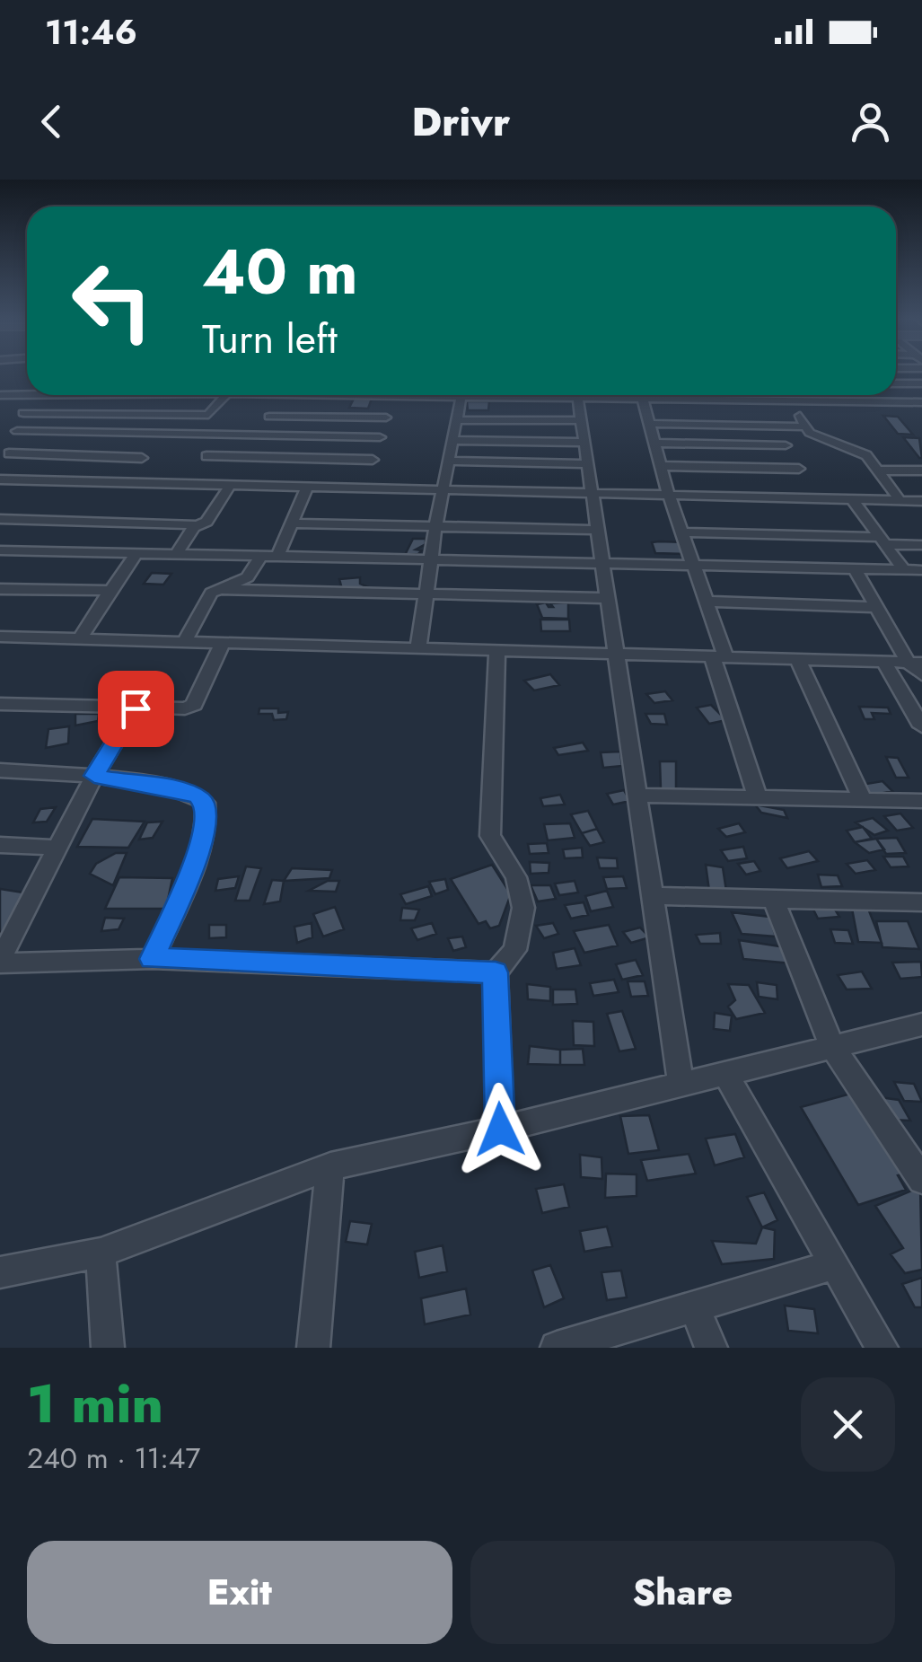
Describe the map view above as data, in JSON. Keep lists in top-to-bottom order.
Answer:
{
  "page": {
    "status": "11:46",
    "header": "Drivr",
    "turn": ["40 m", "Turn left"],
    "heading": ["1 min", "240 m · 11:47"],
    "buttons": ["Exit", "Share"]
  }
}
